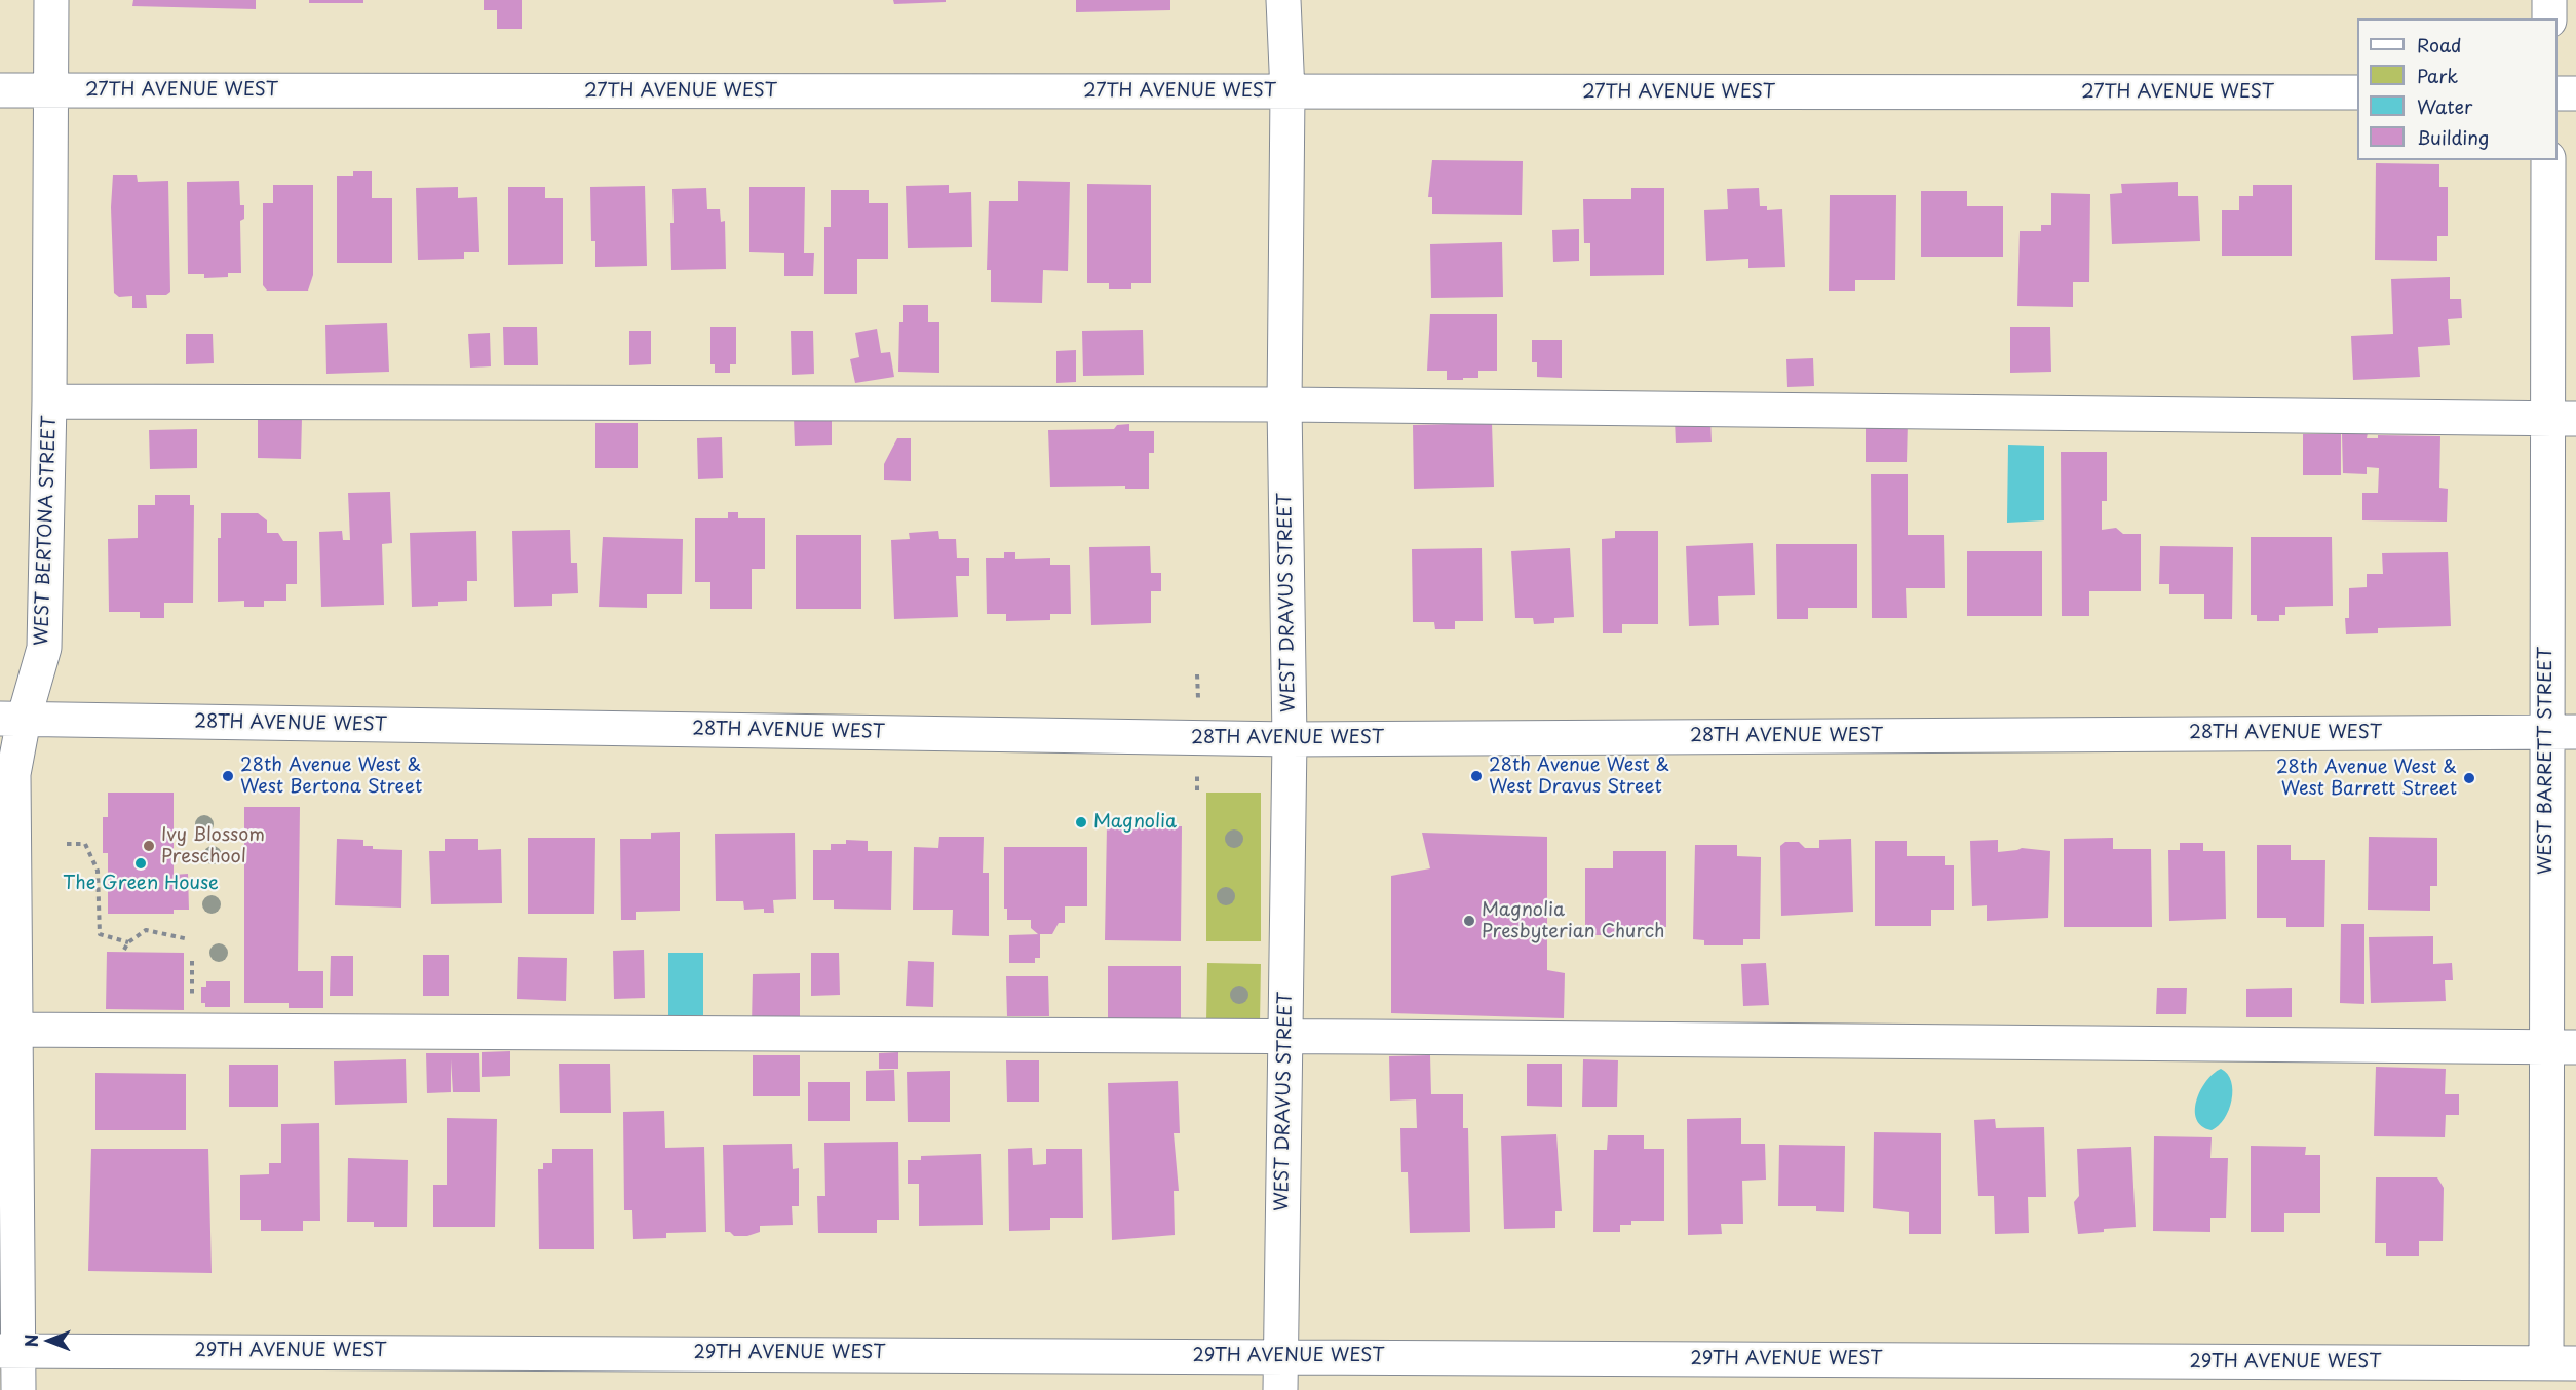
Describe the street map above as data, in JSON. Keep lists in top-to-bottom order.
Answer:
{
  "streets": {
    "street": [
      "27TH AVENUE WEST",
      "WEST BERTONA STREET",
      "WEST DRAVUS STREET",
      "28TH AVENUE WEST",
      "WEST BARRETT STREET",
      "29TH AVENUE WEST"
    ]
  },
  "crossings": [
    ["27TH AVENUE WEST", "WEST BERTONA STREET"],
    ["27TH AVENUE WEST", "WEST DRAVUS STREET"],
    ["WEST BERTONA STREET", "28TH AVENUE WEST"],
    ["WEST BERTONA STREET", "29TH AVENUE WEST"],
    ["WEST DRAVUS STREET", "28TH AVENUE WEST"],
    ["WEST DRAVUS STREET", "29TH AVENUE WEST"],
    ["28TH AVENUE WEST", "WEST BARRETT STREET"],
    ["WEST BARRETT STREET", "29TH AVENUE WEST"]
  ],
  "places": [
    "28th Avenue West & West Bertona Street",
    "28th Avenue West & West Dravus Street",
    "28th Avenue West & West Barrett Street",
    "Magnolia",
    "Ivy Blossom Preschool",
    "The Green House",
    "Magnolia Presbyterian Church"
  ],
  "legend": [
    "Road",
    "Park",
    "Water",
    "Building"
  ],
  "north": "left"
}
